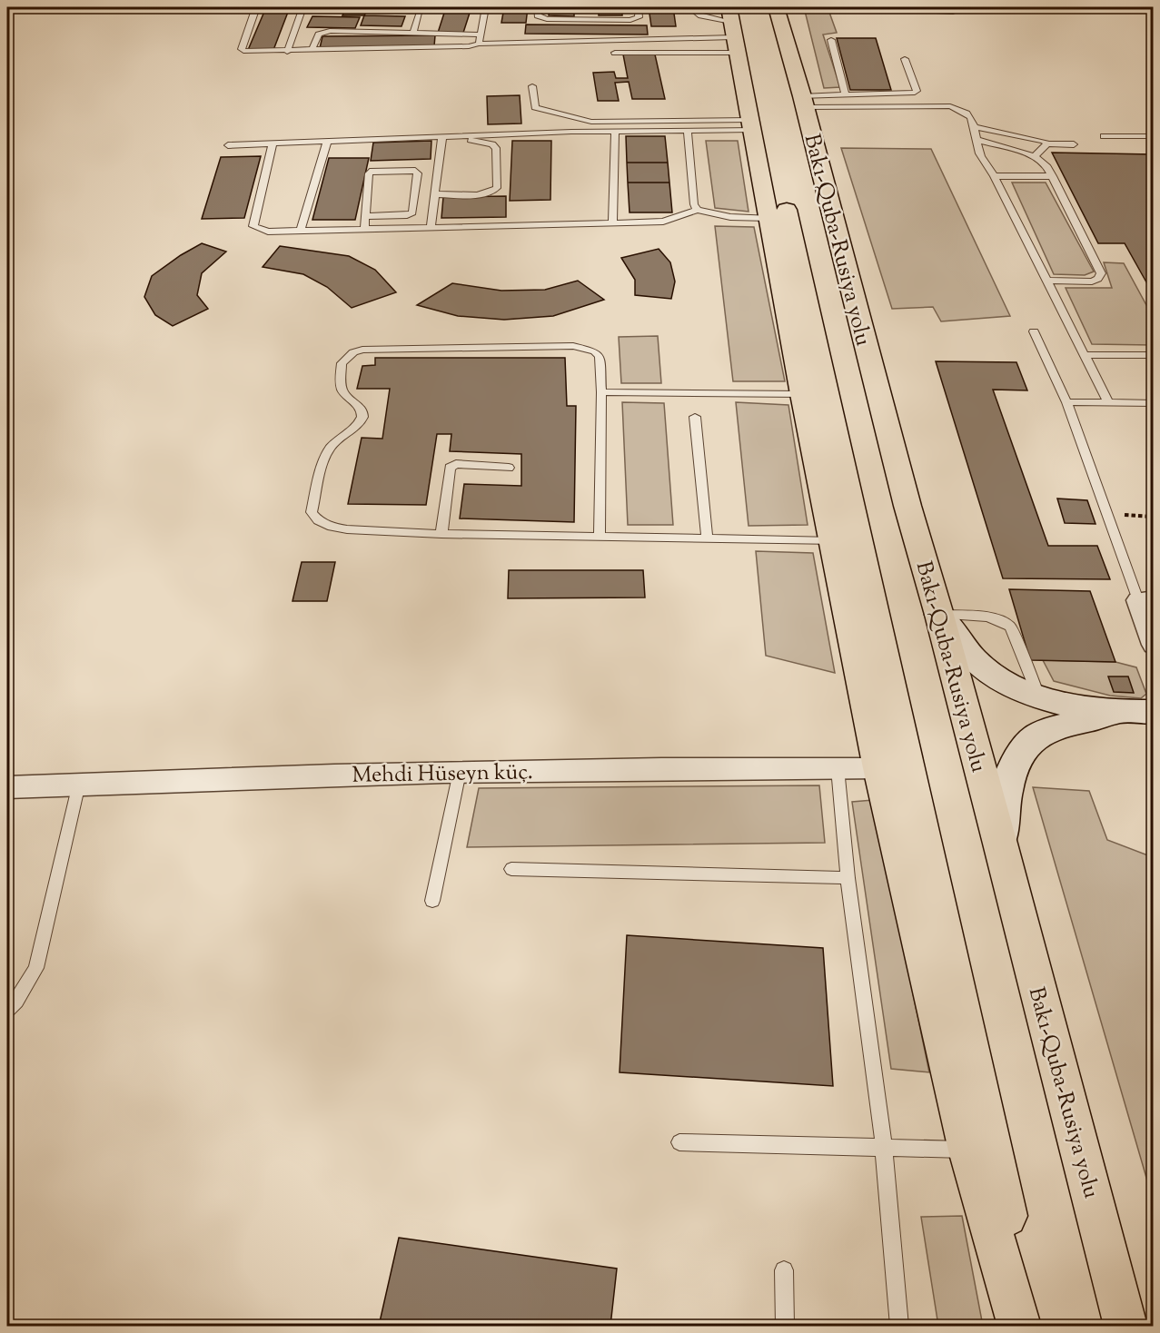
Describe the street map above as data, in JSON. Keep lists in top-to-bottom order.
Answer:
{
  "streets": {
    "highway": ["Bakı-Quba-Rusiya yolu"],
    "street": ["Mehdi Hüseyn küç."]
  }
}
